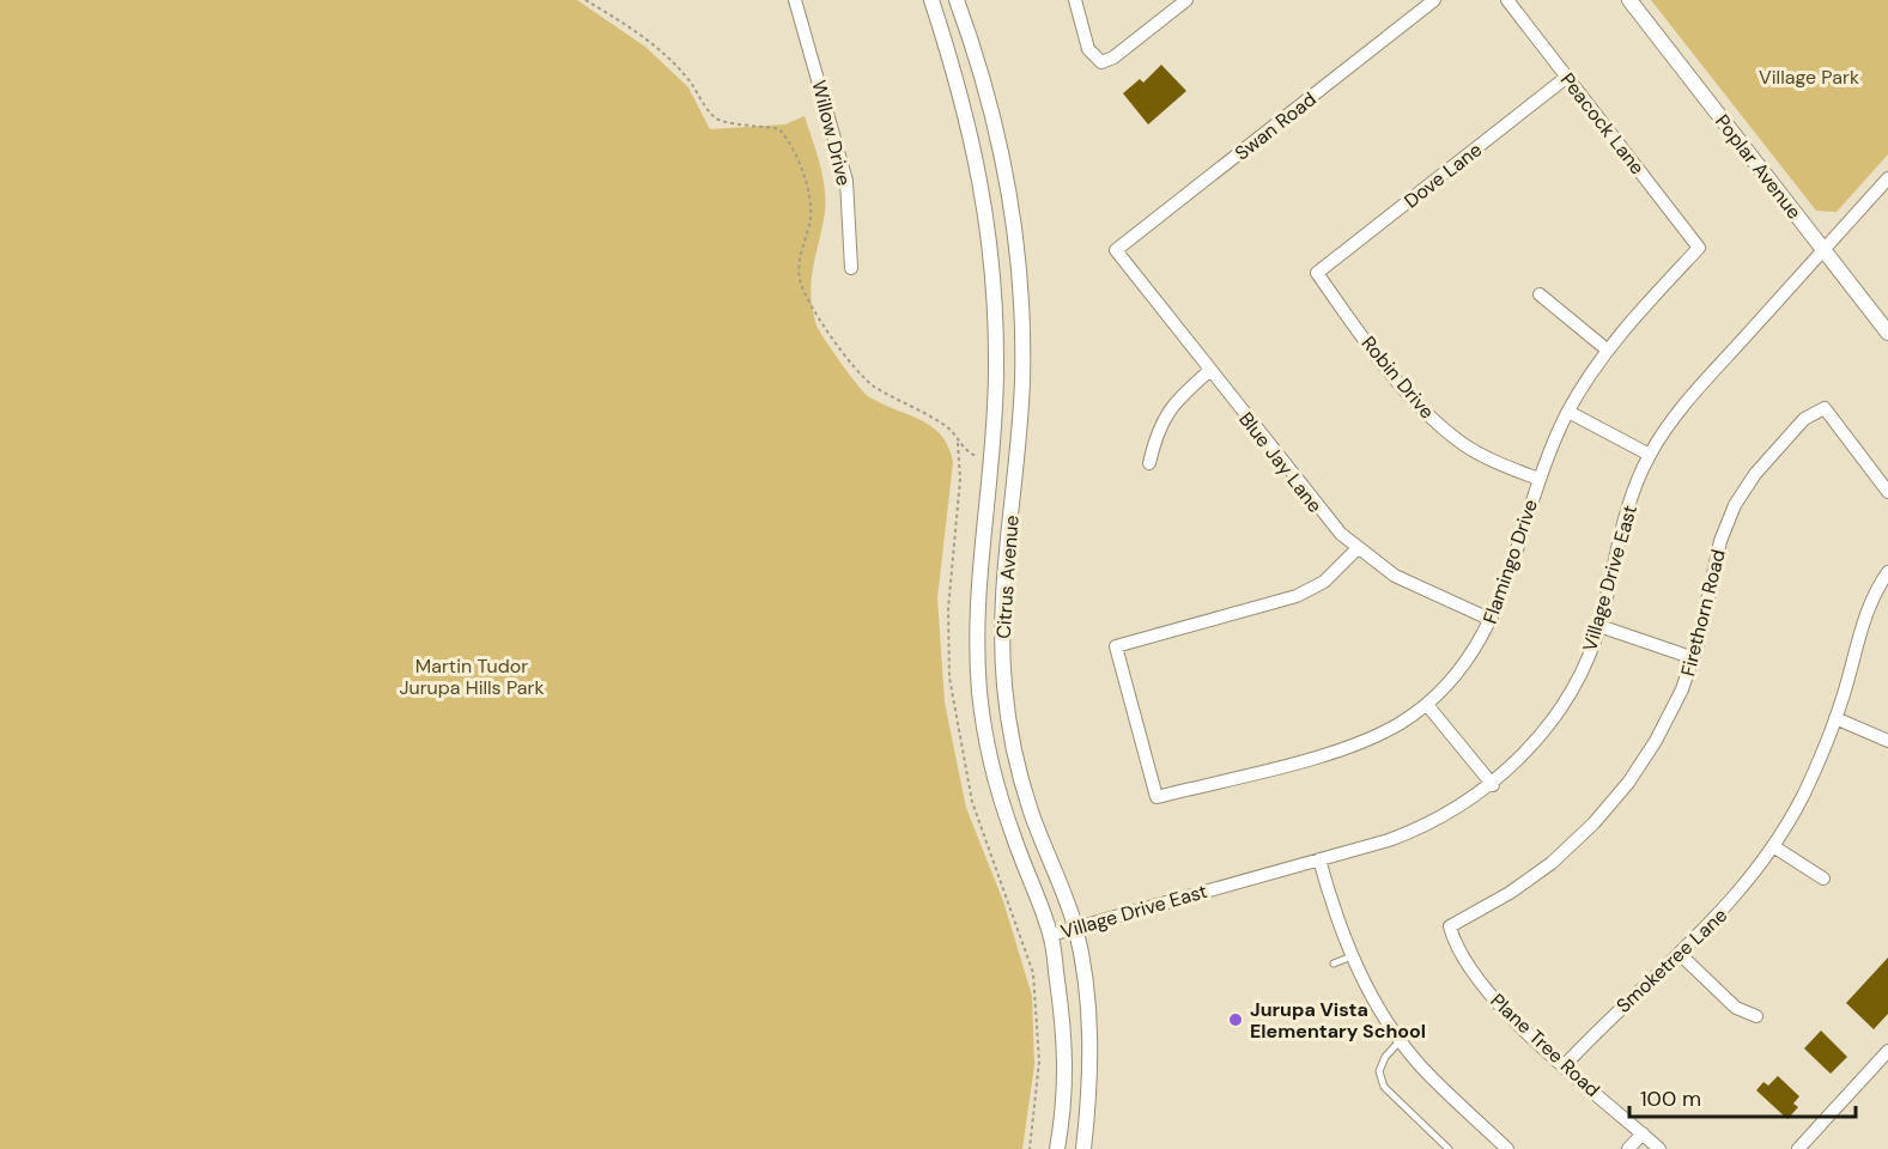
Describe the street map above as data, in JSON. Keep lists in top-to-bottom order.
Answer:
{
  "streets": {
    "street": [
      "Peacock Lane",
      "Swan Road",
      "Willow Drive",
      "Poplar Avenue",
      "Dove Lane",
      "Robin Drive",
      "Blue Jay Lane",
      "Flamingo Drive",
      "Citrus Avenue",
      "Village Drive East",
      "Firethorn Road",
      "Smoketree Lane",
      "Plane Tree Road"
    ]
  },
  "crossings": [
    ["Peacock Lane", "Dove Lane"],
    ["Peacock Lane", "Flamingo Drive"],
    ["Swan Road", "Blue Jay Lane"],
    ["Poplar Avenue", "Village Drive East"],
    ["Dove Lane", "Robin Drive"],
    ["Robin Drive", "Flamingo Drive"],
    ["Blue Jay Lane", "Flamingo Drive"],
    ["Citrus Avenue", "Village Drive East"],
    ["Firethorn Road", "Plane Tree Road"],
    ["Smoketree Lane", "Plane Tree Road"]
  ],
  "parks": ["Village Park", "Martin Tudor Jurupa Hills Park"],
  "places": ["Jurupa Vista Elementary School"],
  "scale_bar": "100 m"
}
